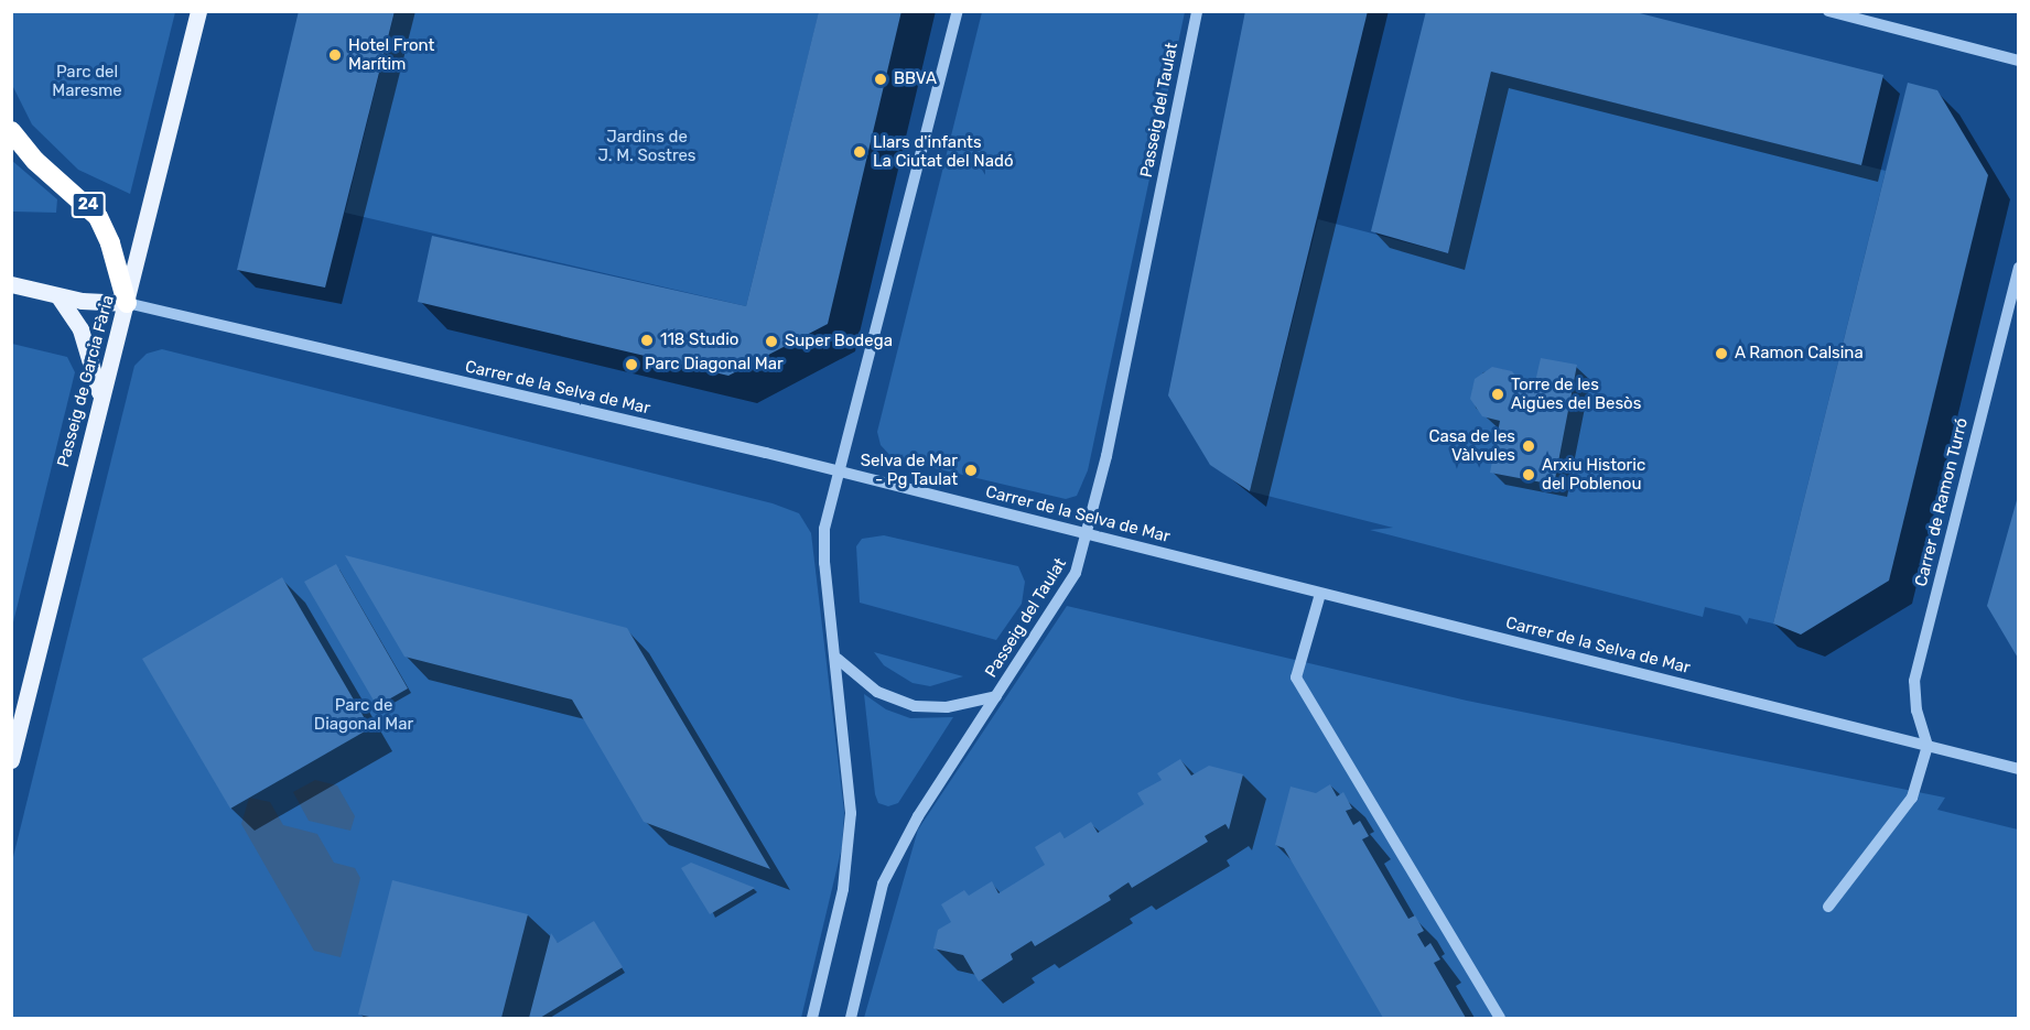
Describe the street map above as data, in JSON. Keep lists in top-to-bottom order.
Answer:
{
  "streets": {
    "highway": ["24"],
    "main road": ["Passeig de Garcia Fària"],
    "street": ["Passeig del Taulat", "Carrer de la Selva de Mar", "Carrer de Ramon Turró"]
  },
  "crossings": [
    ["Passeig del Taulat", "Carrer de la Selva de Mar"],
    ["24", "Passeig de Garcia Fària"],
    ["24", "Carrer de la Selva de Mar"],
    ["Passeig de Garcia Fària", "Carrer de la Selva de Mar"],
    ["Carrer de la Selva de Mar", "Carrer de Ramon Turró"]
  ],
  "parks": ["Parc del Maresme", "Jardins de J. M. Sostres", "Parc de Diagonal Mar"],
  "places": [
    "Hotel Front Marítim",
    "BBVA",
    "Llars d'infants La Ciutat del Nadó",
    "118 Studio",
    "Super Bodega",
    "A Ramon Calsina",
    "Parc Diagonal Mar",
    "Torre de les Aigües del Besòs",
    "Casa de les Vàlvules",
    "Selva de Mar - Pg Taulat",
    "Arxiu Historic del Poblenou"
  ]
}
